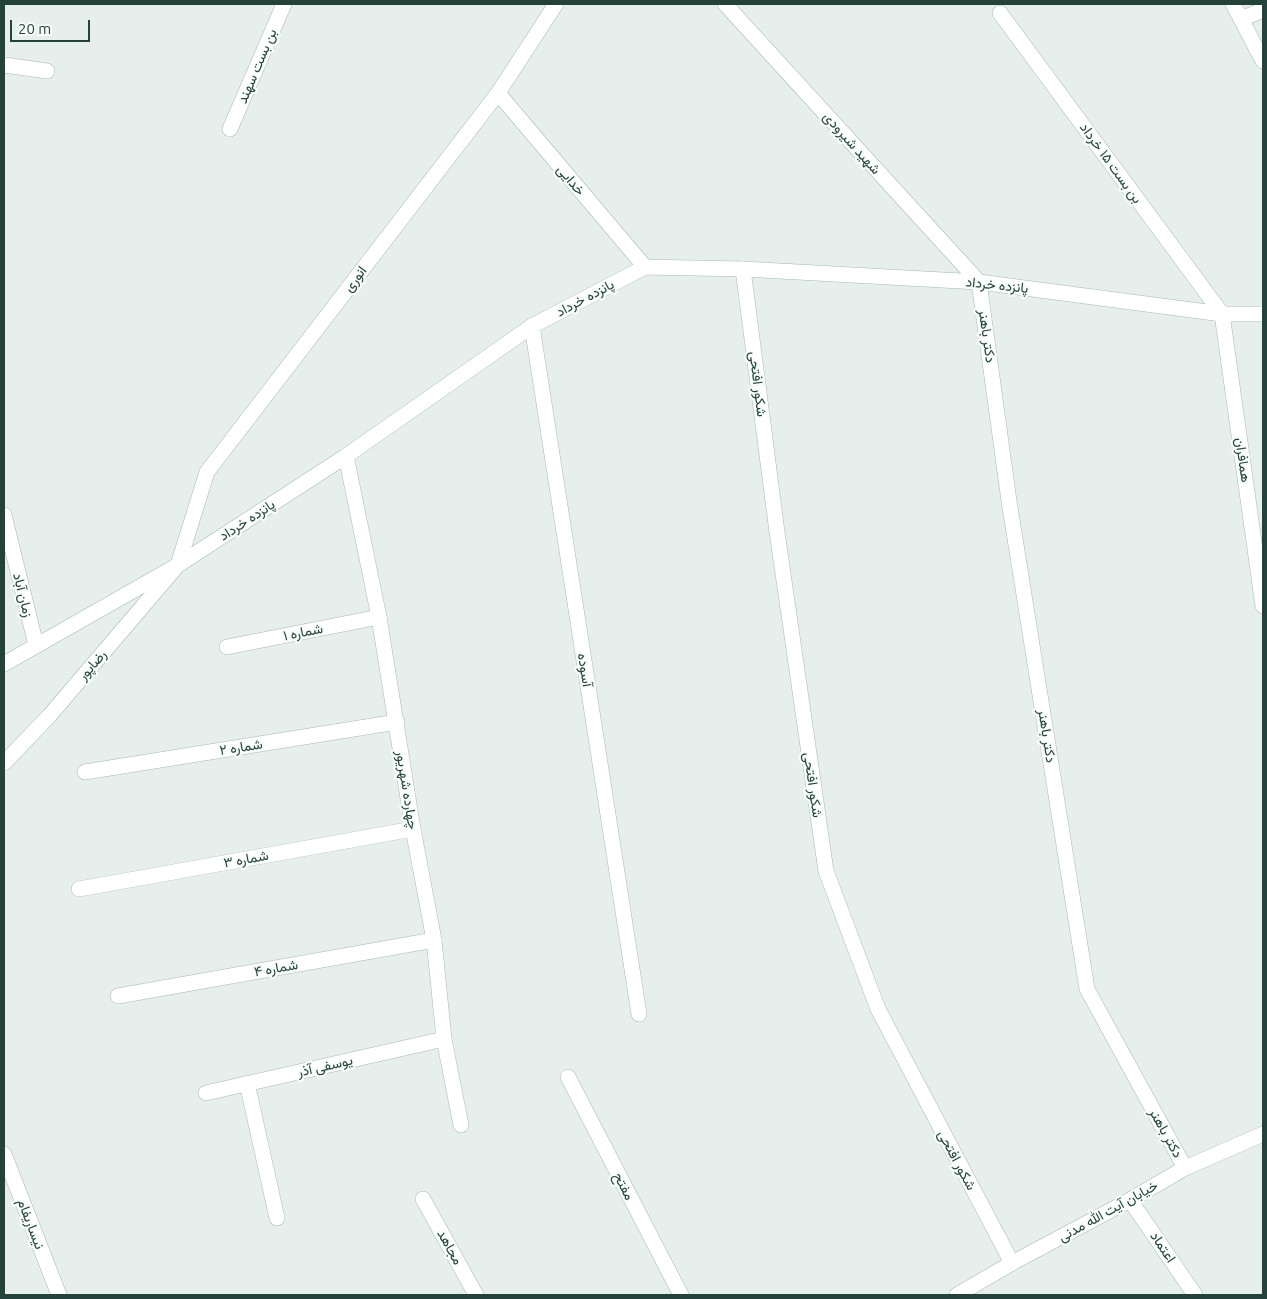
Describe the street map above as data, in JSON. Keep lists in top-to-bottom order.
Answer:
{
  "streets": {
    "street": [
      "بن بست سهند",
      "شهید شیرودی",
      "بن بست ۱۵ خرداد",
      "خدایی",
      "انوری",
      "پانزده خرداد",
      "دکتر باهنر",
      "شکور افتحی",
      "همافران",
      "زمان آباد",
      "شماره ۱",
      "رضاپور",
      "آسوده",
      "شماره ۲",
      "چهارده شهریور",
      "شماره ۳",
      "شماره ۴",
      "یوسفی آذر",
      "مفتح",
      "خیابان آیت الله مدنی",
      "نیساریفام",
      "مجاهد",
      "اعتماد"
    ]
  },
  "crossings": [
    ["شهید شیرودی", "پانزده خرداد"],
    ["شهید شیرودی", "دکتر باهنر"],
    ["بن بست ۱۵ خرداد", "پانزده خرداد"],
    ["بن بست ۱۵ خرداد", "همافران"],
    ["خدایی", "انوری"],
    ["خدایی", "پانزده خرداد"],
    ["انوری", "پانزده خرداد"],
    ["انوری", "رضاپور"],
    ["پانزده خرداد", "دکتر باهنر"],
    ["پانزده خرداد", "شکور افتحی"],
    ["پانزده خرداد", "همافران"],
    ["پانزده خرداد", "زمان آباد"],
    ["پانزده خرداد", "رضاپور"],
    ["پانزده خرداد", "آسوده"],
    ["پانزده خرداد", "چهارده شهریور"],
    ["دکتر باهنر", "خیابان آیت الله مدنی"],
    ["شکور افتحی", "خیابان آیت الله مدنی"],
    ["شماره ۱", "چهارده شهریور"],
    ["شماره ۲", "چهارده شهریور"],
    ["چهارده شهریور", "شماره ۳"],
    ["چهارده شهریور", "شماره ۴"],
    ["چهارده شهریور", "یوسفی آذر"],
    ["خیابان آیت الله مدنی", "اعتماد"]
  ],
  "scale_bar": "20 m"
}
